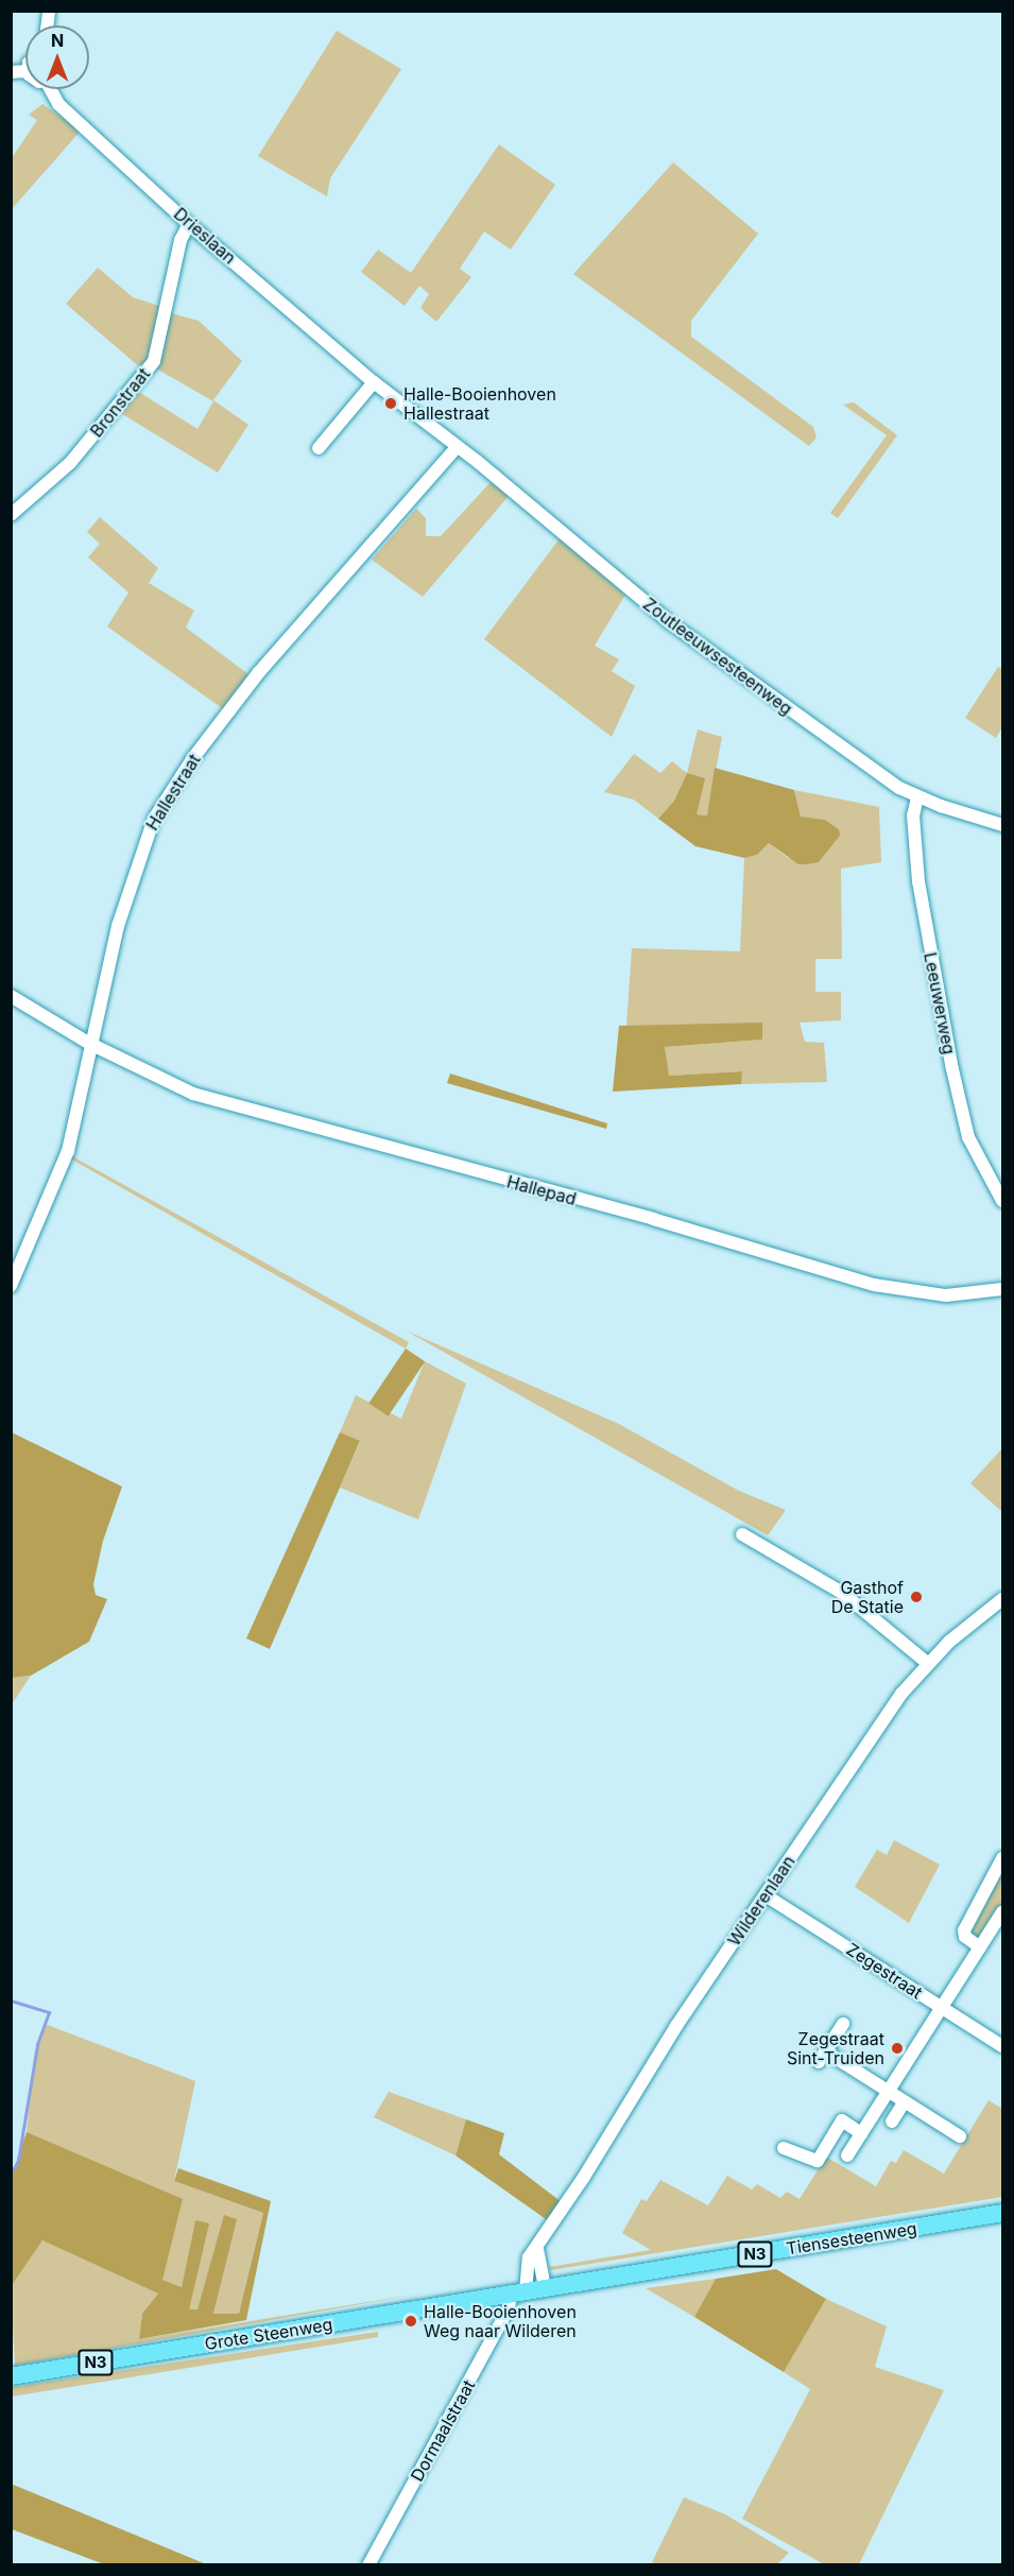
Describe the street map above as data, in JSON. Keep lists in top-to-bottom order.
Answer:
{
  "streets": {
    "main road": ["Tiensesteenweg", "N3", "Grote Steenweg"],
    "street": [
      "Drieslaan",
      "Bronstraat",
      "Zoutleeuwsesteenweg",
      "Hallestraat",
      "Leeuwerweg",
      "Hallepad",
      "Wilderenlaan",
      "Zegestraat",
      "Dormaalstraat"
    ]
  },
  "crossings": [
    ["Drieslaan", "Bronstraat"],
    ["Drieslaan", "Zoutleeuwsesteenweg"],
    ["Drieslaan", "Hallestraat"],
    ["Zoutleeuwsesteenweg", "Hallestraat"],
    ["Zoutleeuwsesteenweg", "Leeuwerweg"],
    ["Hallestraat", "Hallepad"],
    ["Wilderenlaan", "Zegestraat"],
    ["Tiensesteenweg", "Grote Steenweg"],
    ["Grote Steenweg", "Dormaalstraat"]
  ],
  "places": [
    "Halle-Booienhoven Hallestraat",
    "Gasthof De Statie",
    "Zegestraat Sint-Truiden",
    "Halle-Booienhoven Weg naar Wilderen"
  ],
  "north": "top"
}
